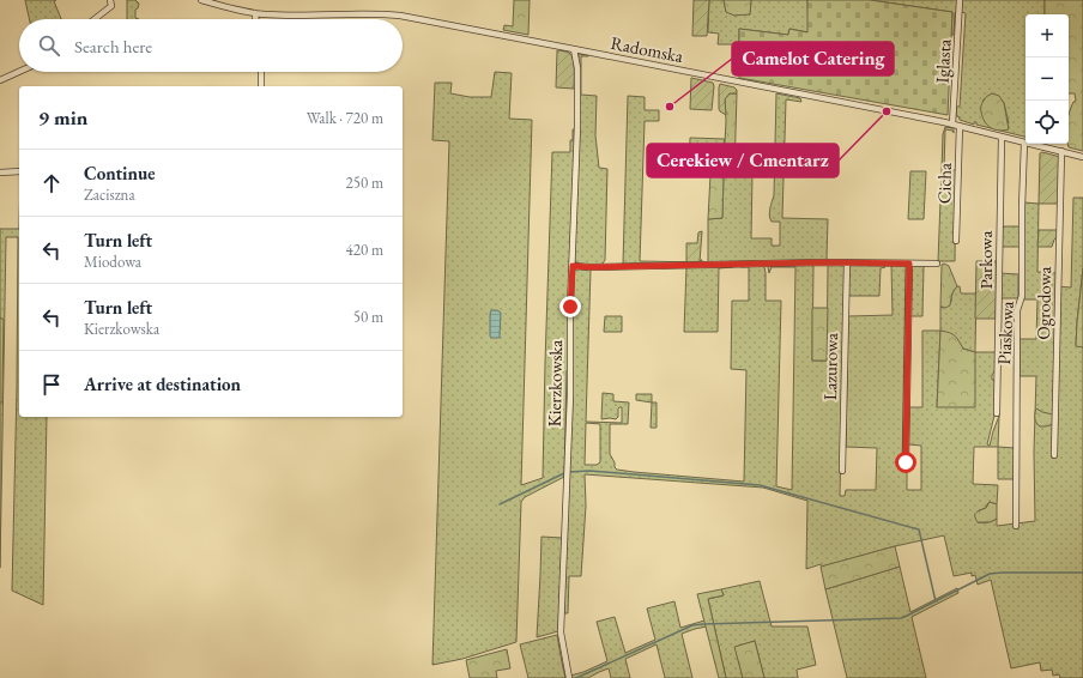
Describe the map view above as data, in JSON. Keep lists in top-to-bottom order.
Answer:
{
  "streets": {
    "street": [
      "Radomska",
      "Iglasta",
      "Cicha",
      "Parkowa",
      "Ogrodowa",
      "Piaskowa",
      "Lazurowa",
      "Kierzkowska"
    ]
  },
  "crossings": [
    ["Radomska", "Iglasta"],
    ["Radomska", "Cicha"],
    ["Radomska", "Parkowa"],
    ["Radomska", "Ogrodowa"],
    ["Radomska", "Piaskowa"],
    ["Radomska", "Kierzkowska"],
    ["Iglasta", "Cicha"]
  ],
  "places": ["Camelot Catering", "Cerekiew / Cmentarz"],
  "page": {
    "map_buttons": ["+", "−"],
    "search": "Search here",
    "heading": ["9 min", "Walk · 720 m"],
    "list": [
      ["Continue", "Zaciszna", "250 m"],
      ["Turn left", "Miodowa", "420 m"],
      ["Turn left", "Kierzkowska", "50 m"],
      "Arrive at destination"
    ]
  }
}
